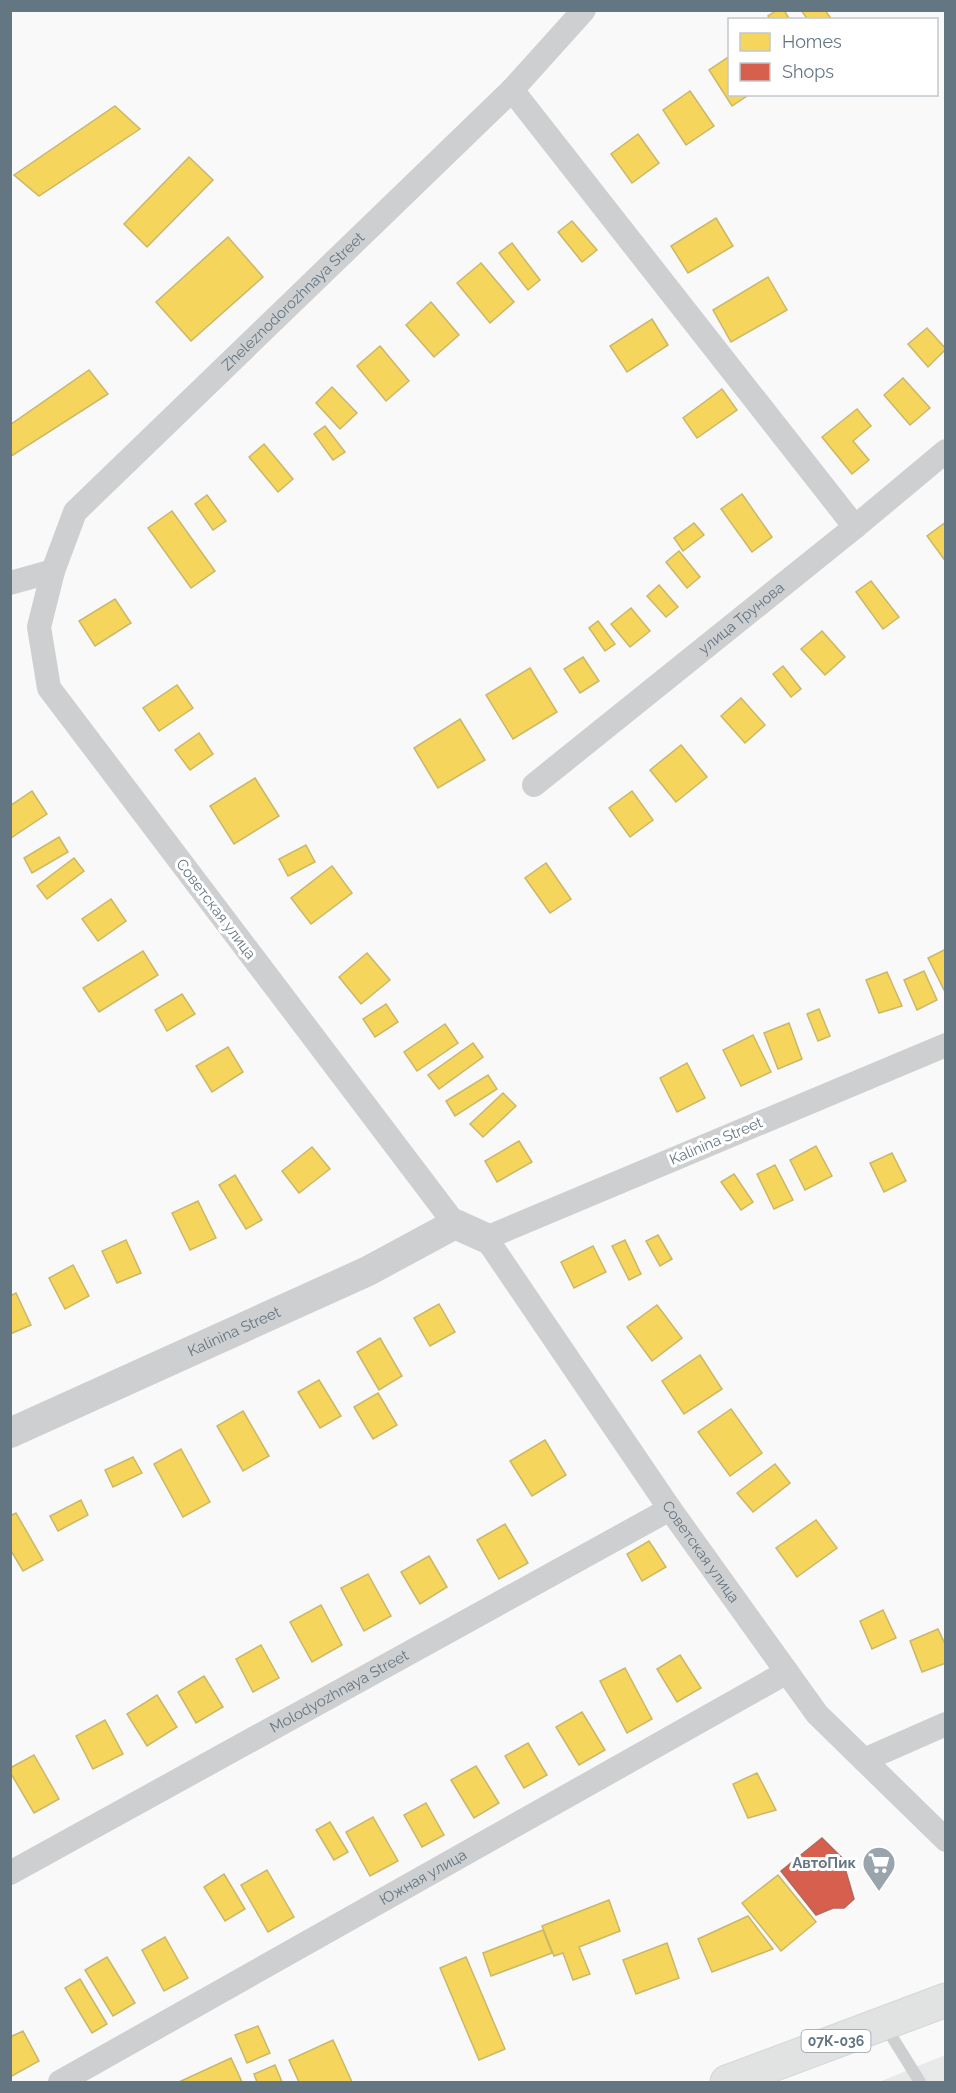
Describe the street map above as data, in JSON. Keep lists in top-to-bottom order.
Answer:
{
  "streets": {
    "main road": ["07К-036"],
    "street": [
      "Zheleznodorozhnaya Street",
      "улица Трунова",
      "Советская улица",
      "Kalinina Street",
      "Molodyozhnaya Street",
      "Южная улица"
    ]
  },
  "crossings": [
    ["Zheleznodorozhnaya Street", "Советская улица"],
    ["Советская улица", "Kalinina Street"],
    ["Советская улица", "Molodyozhnaya Street"],
    ["Советская улица", "Южная улица"]
  ],
  "places": {
    "supermarket": ["АвтоПик"]
  },
  "legend": ["Homes", "Shops"]
}
